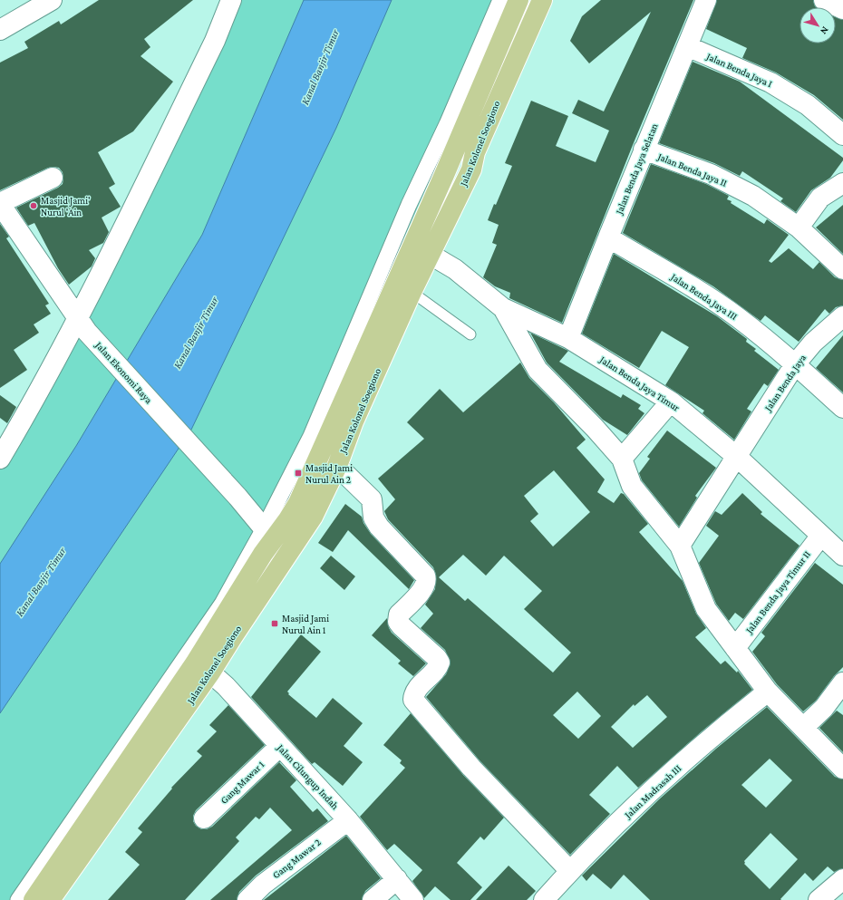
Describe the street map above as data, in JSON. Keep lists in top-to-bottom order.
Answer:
{
  "streets": {
    "main road": ["Jalan Kolonel Soegiono"],
    "street": [
      "Jalan Benda Jaya I",
      "Jalan Benda Jaya Selatan",
      "Jalan Benda Jaya II",
      "Jalan Benda Jaya III",
      "Jalan Ekonomi Raya",
      "Jalan Benda Jaya",
      "Jalan Benda Jaya Timur",
      "Jalan Benda Jaya Timur II",
      "Jalan Cilungup Indah",
      "Gang Mawar 1",
      "Jalan Madrasah III",
      "Gang Mawar 2"
    ]
  },
  "crossings": [
    ["Jalan Benda Jaya I", "Jalan Benda Jaya Selatan"],
    ["Jalan Kolonel Soegiono", "Jalan Benda Jaya Timur"],
    ["Jalan Kolonel Soegiono", "Jalan Cilungup Indah"],
    ["Jalan Benda Jaya Selatan", "Jalan Benda Jaya II"],
    ["Jalan Benda Jaya Selatan", "Jalan Benda Jaya III"],
    ["Jalan Benda Jaya Selatan", "Jalan Benda Jaya Timur"],
    ["Jalan Benda Jaya III", "Jalan Benda Jaya"],
    ["Jalan Benda Jaya", "Jalan Benda Jaya Timur"],
    ["Jalan Benda Jaya Timur", "Jalan Benda Jaya Timur II"],
    ["Jalan Cilungup Indah", "Gang Mawar 1"],
    ["Jalan Cilungup Indah", "Gang Mawar 2"]
  ],
  "water": ["Kanal Banjir Timur"],
  "places": {
    "other": ["Masjid Jami' Nurul 'Ain"],
    "transit": ["Masjid Jami Nurul Ain 2", "Masjid Jami Nurul Ain 1"]
  },
  "north": "bottom right"
}
